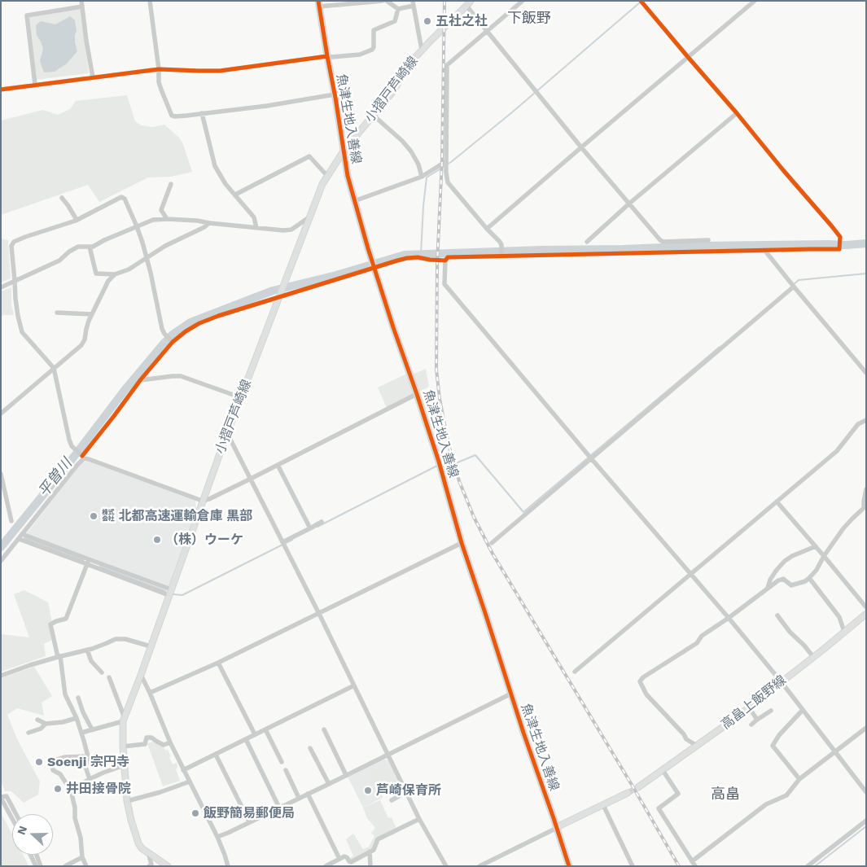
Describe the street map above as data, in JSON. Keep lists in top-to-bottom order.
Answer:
{
  "streets": {
    "main road": ["小摺戸芦崎線", "魚津生地入善線", "高畠上飯野線"]
  },
  "crossings": [
    ["小摺戸芦崎線", "魚津生地入善線"]
  ],
  "districts": ["下飯野", "高畠"],
  "water": ["平曽川"],
  "places": [
    "五社之社",
    "㍿ 北都高速運輸倉庫 黒部",
    "（株）ウーケ",
    "Soenji 宗円寺",
    "井田接骨院",
    "芦崎保育所",
    "飯野簡易郵便局"
  ],
  "north": "left"
}
